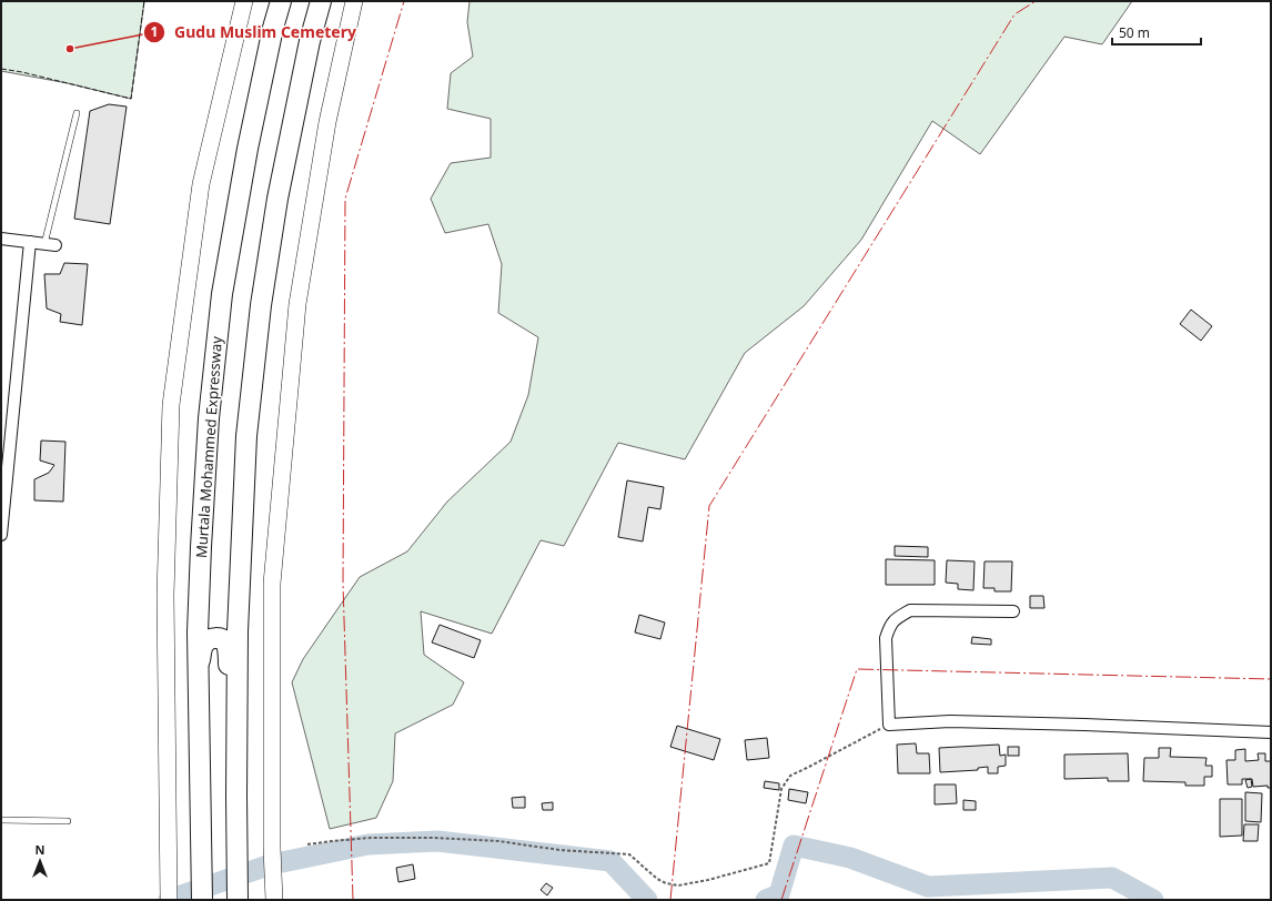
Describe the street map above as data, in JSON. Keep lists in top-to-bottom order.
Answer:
{
  "streets": {
    "highway": ["Murtala Mohammed Expressway"]
  },
  "places": ["Gudu Muslim Cemetery"],
  "scale_bar": "50 m",
  "north": "top"
}
